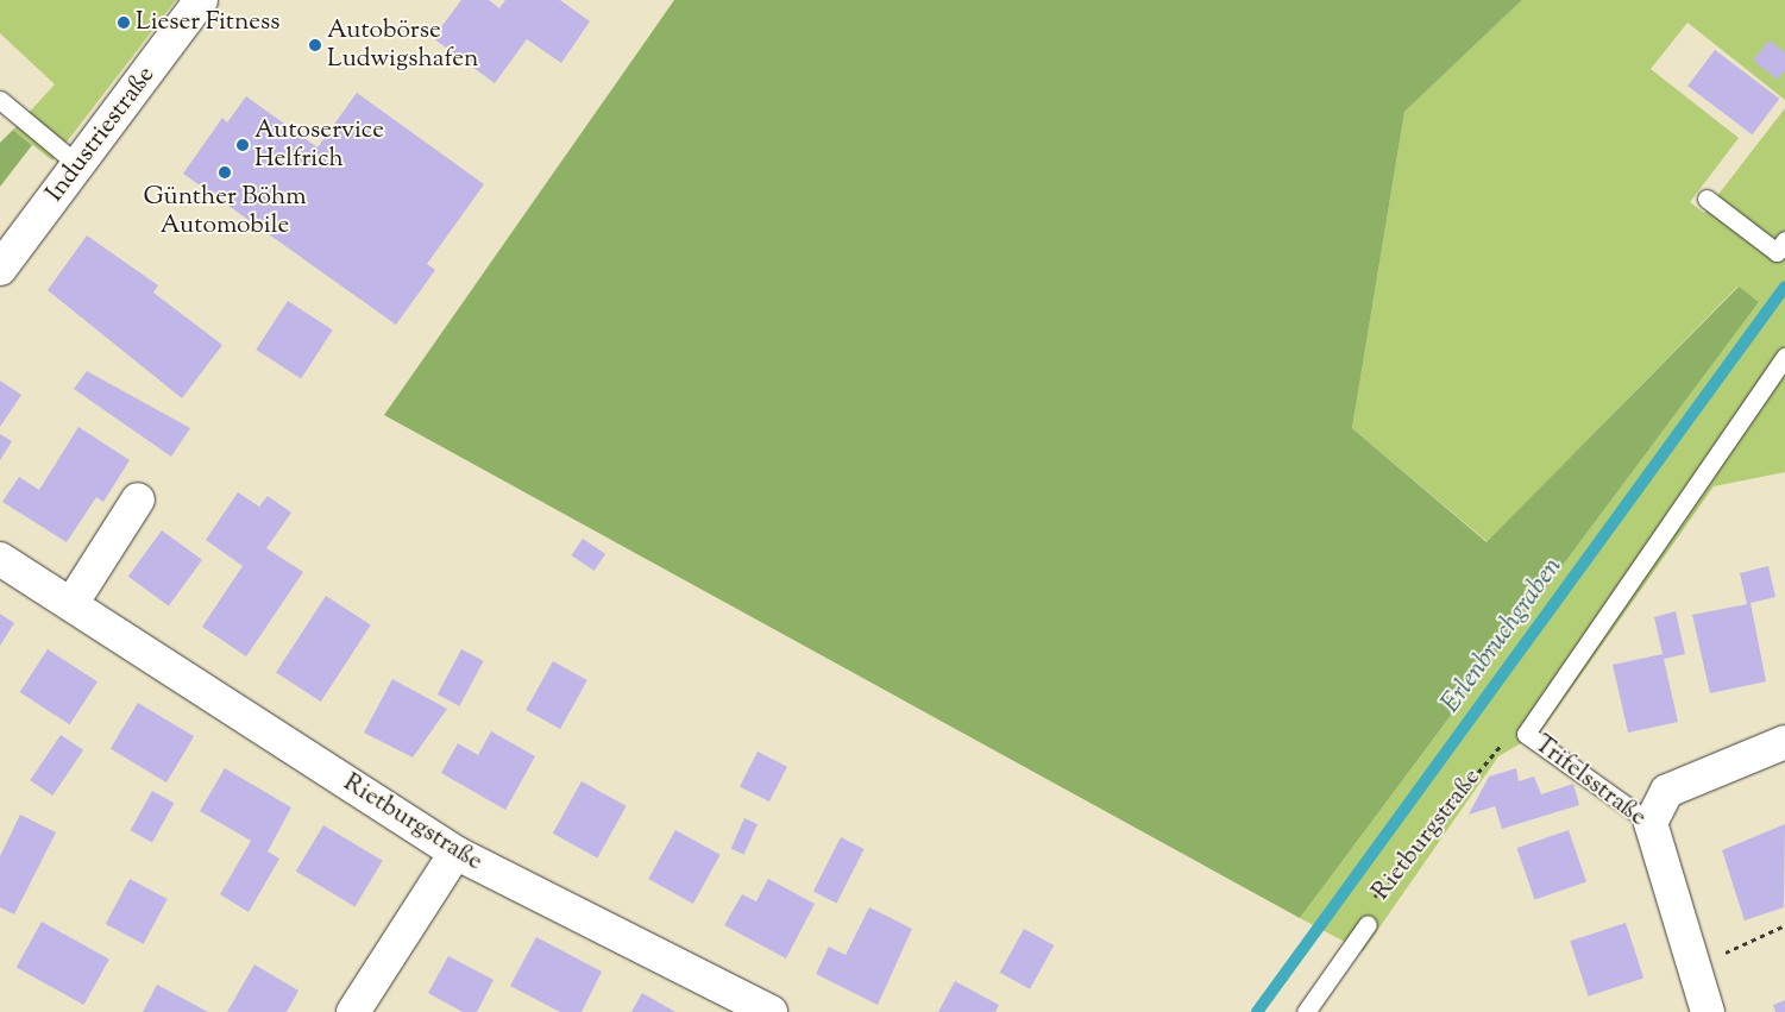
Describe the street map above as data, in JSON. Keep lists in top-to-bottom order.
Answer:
{
  "streets": {
    "street": ["Industriestraße", "Trifelsstraße", "Rietburgstraße"]
  },
  "crossings": [
    ["Trifelsstraße", "Rietburgstraße"]
  ],
  "water": ["Erlenbruchgraben"],
  "places": [
    "Lieser Fitness",
    "Autobörse Ludwigshafen",
    "Autoservice Helfrich",
    "Günther Böhm Automobile"
  ]
}
